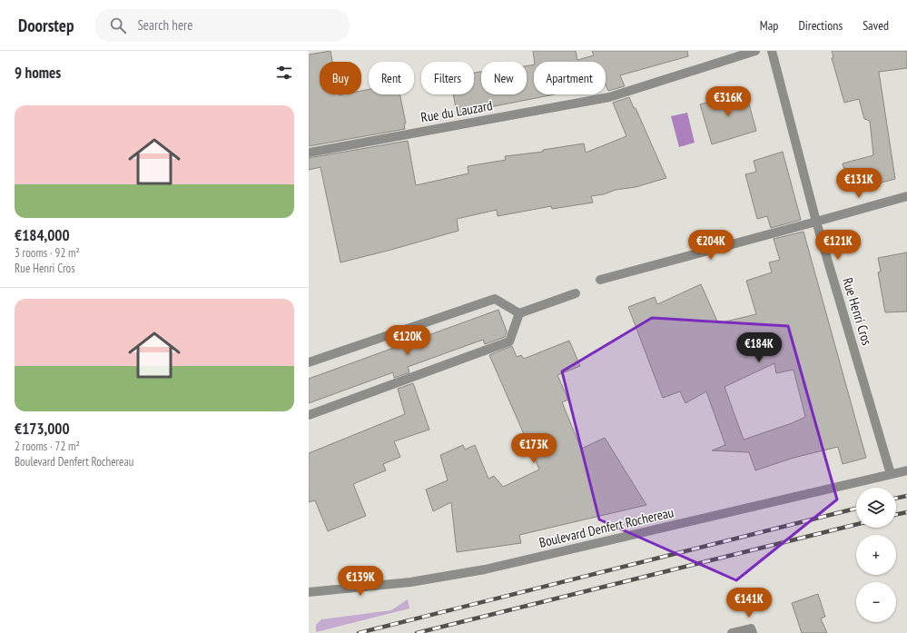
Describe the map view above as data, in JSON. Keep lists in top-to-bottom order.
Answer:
{
  "streets": {
    "street": ["Rue du Lauzard", "Rue Henri Cros", "Boulevard Denfert Rochereau"]
  },
  "crossings": [
    ["Rue Henri Cros", "Boulevard Denfert Rochereau"]
  ],
  "page": {
    "header": "Doorstep",
    "search": "Search here",
    "nav": ["Map", "Directions", "Saved"],
    "heading": "9 homes",
    "chip": [
      "Buy",
      "Rent",
      "Filters",
      "New",
      "Apartment"
    ],
    "price": [
      "€316K",
      "€131K",
      "€204K",
      "€121K",
      "€120K",
      "€184K",
      "€173K",
      "€139K",
      "€141K"
    ],
    "list": [
      {
        "name": "€184,000",
        "note": "3 rooms · 92 m² · Rue Henri Cros"
      },
      {
        "name": "€173,000",
        "note": "2 rooms · 72 m² · Boulevard Denfert Rochereau"
      }
    ],
    "map_buttons": ["+", "−"]
  }
}
